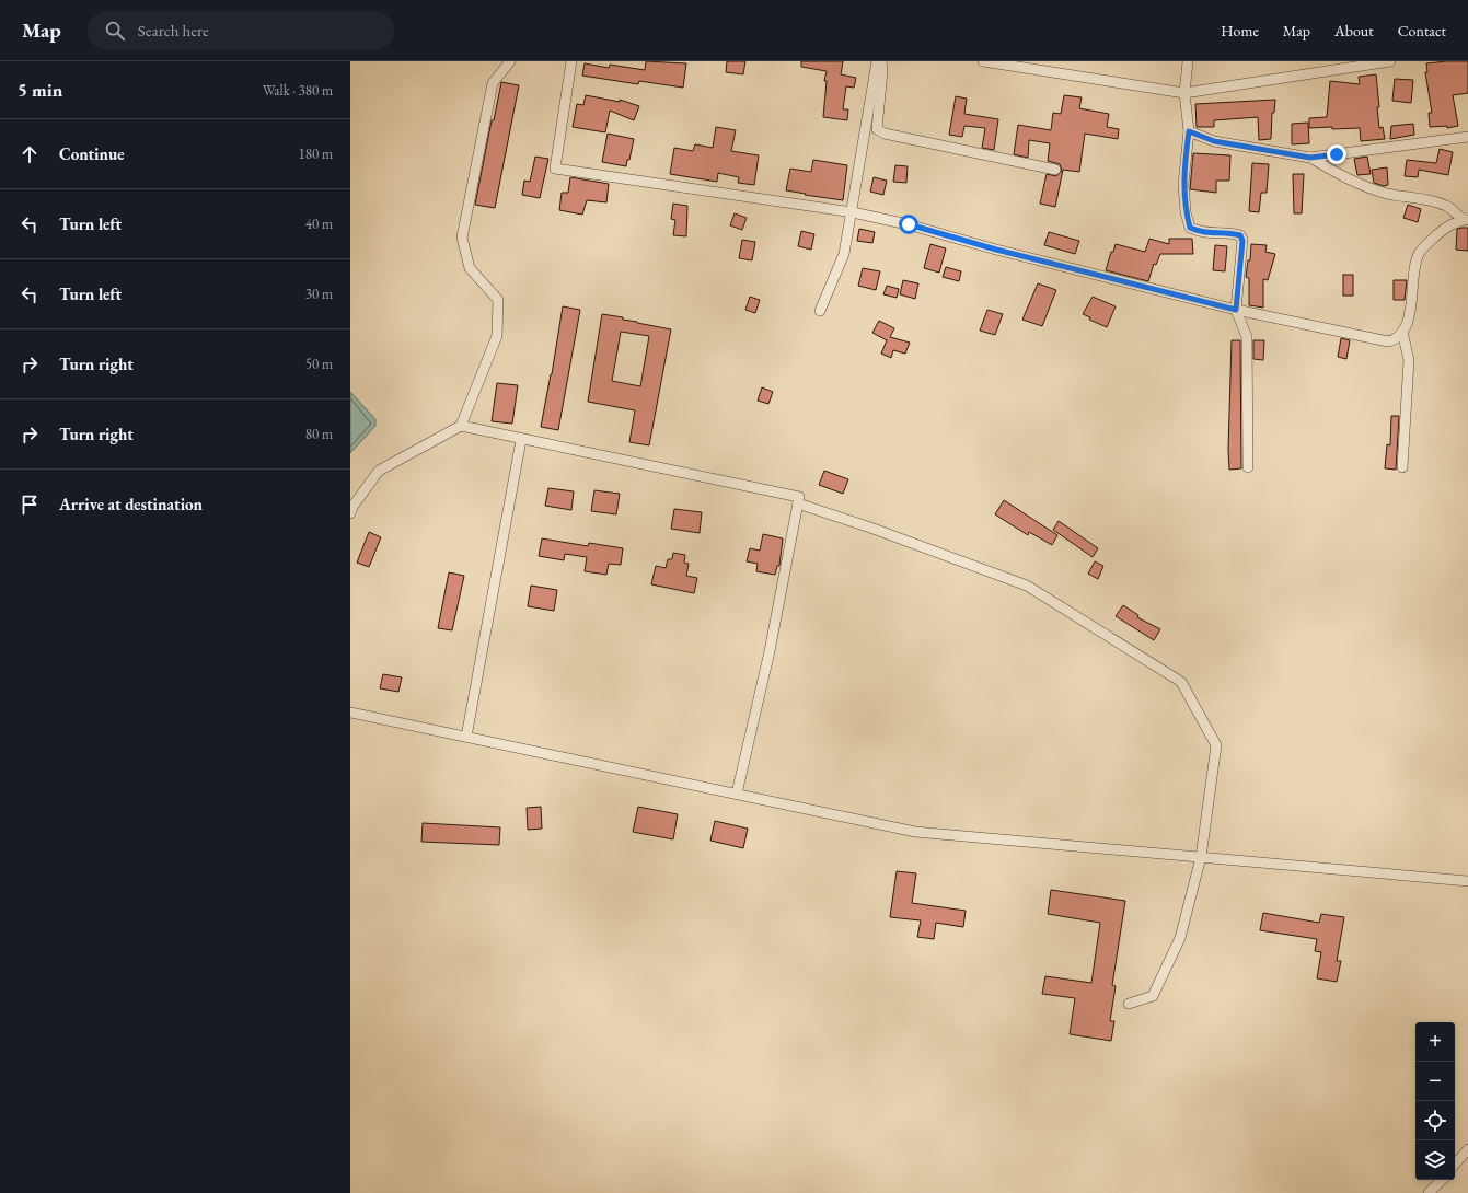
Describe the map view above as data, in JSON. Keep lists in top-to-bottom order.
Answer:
{
  "page": {
    "header": "Map",
    "search": "Search here",
    "nav": [
      "Home",
      "Map",
      "About",
      "Contact"
    ],
    "heading": ["5 min", "Walk · 380 m"],
    "list": [
      ["Continue", "180 m"],
      ["Turn left", "40 m"],
      ["Turn left", "30 m"],
      ["Turn right", "50 m"],
      ["Turn right", "80 m"],
      "Arrive at destination"
    ],
    "map_buttons": ["+", "−"]
  }
}
